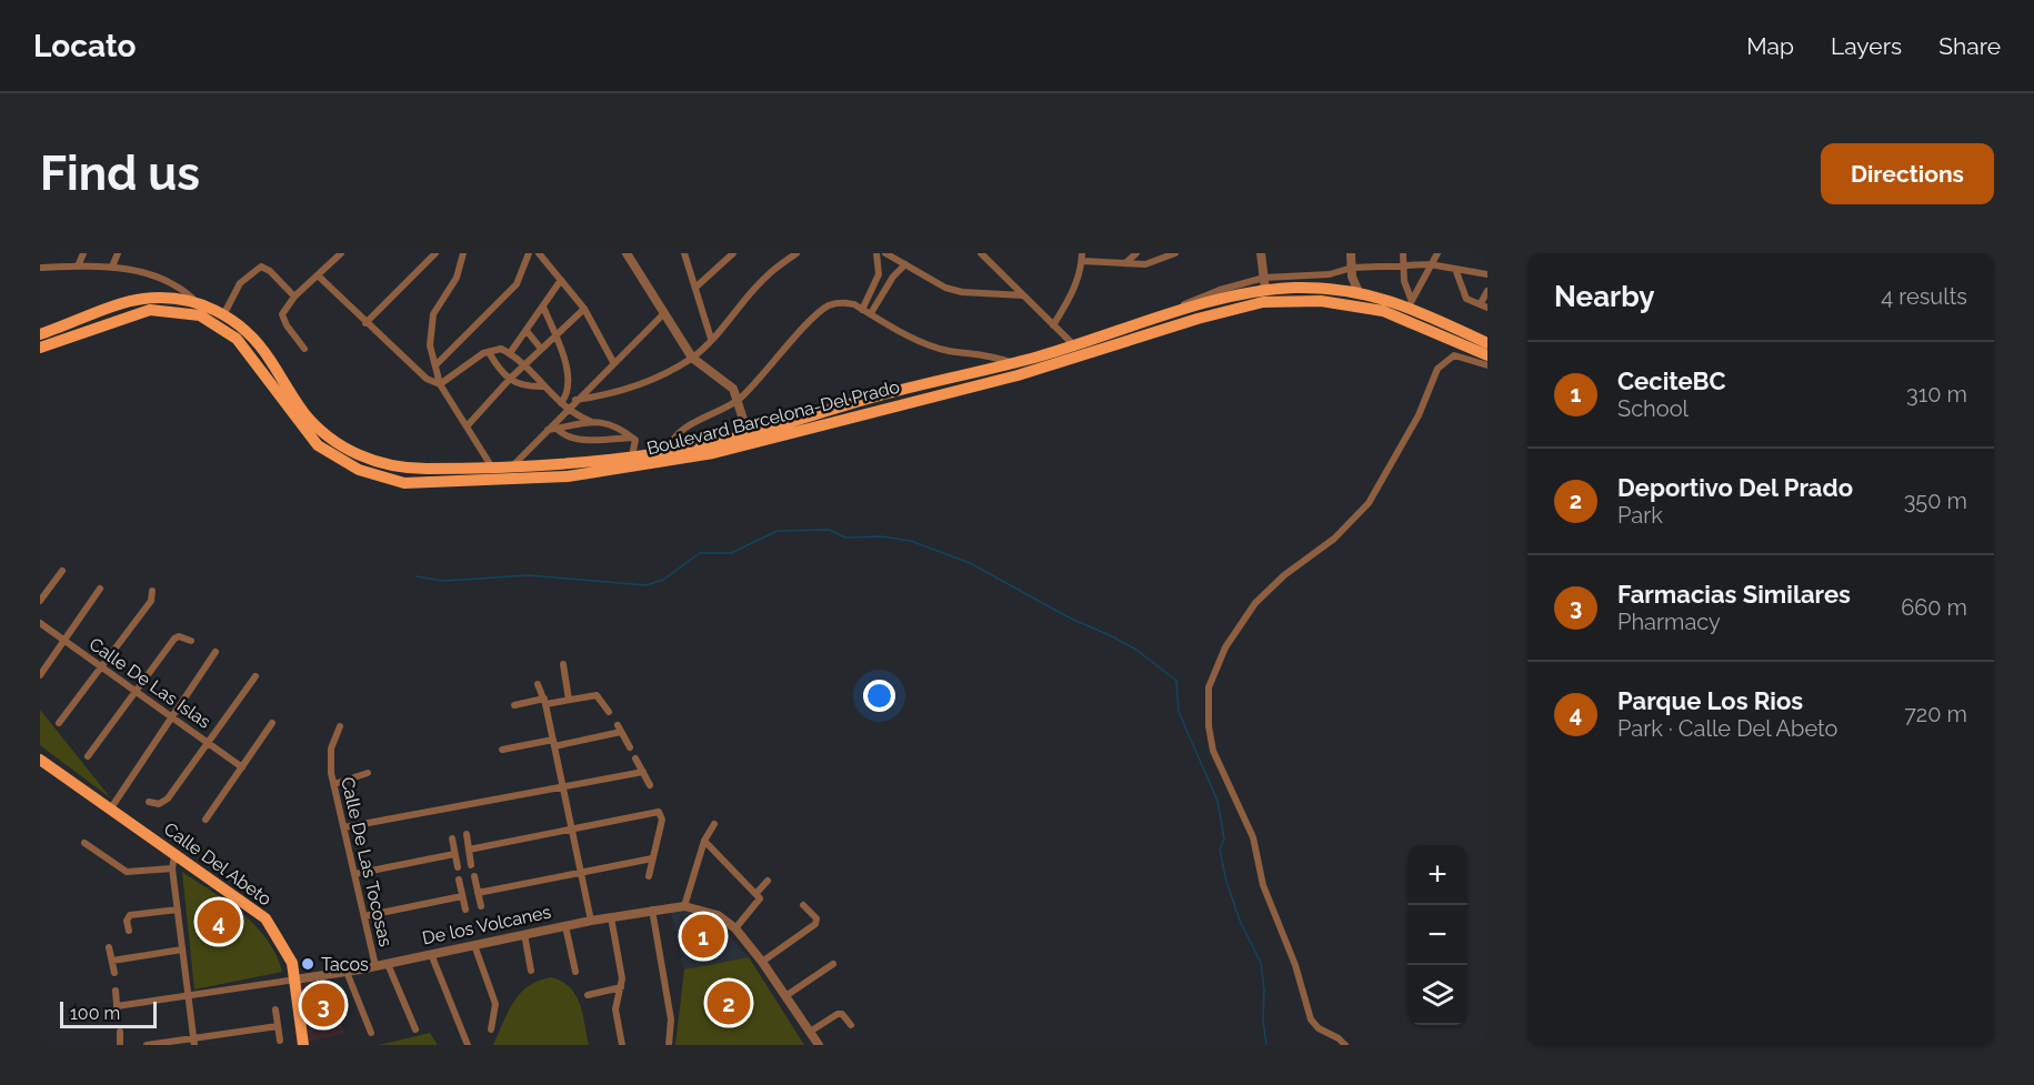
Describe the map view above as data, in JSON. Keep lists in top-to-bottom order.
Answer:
{
  "streets": {
    "main road": ["Boulevard Barcelona-Del Prado", "Calle Del Abeto"],
    "street": ["Calle De Las Islas", "Calle De Las Tocosas", "De los Volcanes"]
  },
  "crossings": [
    ["Calle De Las Tocosas", "De los Volcanes"],
    ["Calle Del Abeto", "De los Volcanes"]
  ],
  "places": ["Tacos"],
  "scale_bar": "100 m",
  "page": {
    "header": "Locato",
    "nav": ["Map", "Layers", "Share"],
    "buttons": "Directions",
    "title": "Find us",
    "heading": ["Nearby", "4 results"],
    "list": [
      {
        "mark": "1",
        "name": "CeciteBC",
        "note": "School",
        "value": "310 m"
      },
      {
        "mark": "2",
        "name": "Deportivo Del Prado",
        "note": "Park",
        "value": "350 m"
      },
      {
        "mark": "3",
        "name": "Farmacias Similares",
        "note": "Pharmacy",
        "value": "660 m"
      },
      {
        "mark": "4",
        "name": "Parque Los Rios",
        "note": "Park · Calle Del Abeto",
        "value": "720 m"
      }
    ],
    "map_buttons": ["+", "−"],
    "pins": [
      "4",
      "1",
      "2",
      "3"
    ],
    "scale": "100 m"
  }
}
